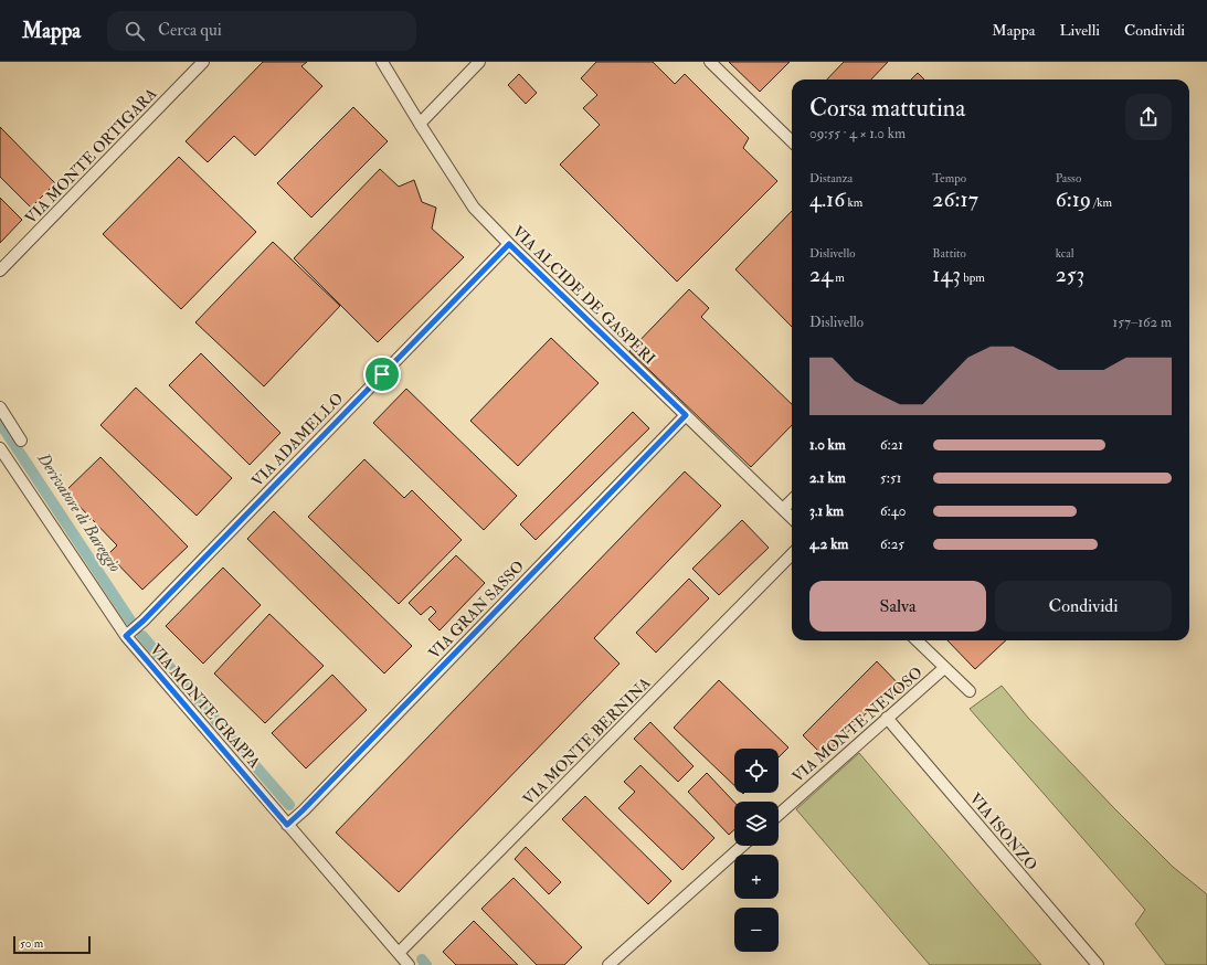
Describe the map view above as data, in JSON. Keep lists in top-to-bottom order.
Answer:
{
  "streets": {
    "street": [
      "VIA MONTE ORTIGARA",
      "VIA ALCIDE DE GASPERI",
      "VIA ADAMELLO",
      "VIA GRAN SASSO",
      "VIA MONTE GRAPPA",
      "VIA MONTE NEVOSO",
      "VIA MONTE BERNINA",
      "VIA ISONZO"
    ]
  },
  "crossings": [
    ["VIA ALCIDE DE GASPERI", "VIA ADAMELLO"],
    ["VIA ALCIDE DE GASPERI", "VIA GRAN SASSO"],
    ["VIA ADAMELLO", "VIA MONTE GRAPPA"],
    ["VIA GRAN SASSO", "VIA MONTE GRAPPA"],
    ["VIA MONTE GRAPPA", "VIA MONTE BERNINA"],
    ["VIA MONTE NEVOSO", "VIA ISONZO"]
  ],
  "water": ["Derivatore di Bareggio"],
  "scale_bar": "50 m",
  "page": {
    "header": "Mappa",
    "search": "Cerca qui",
    "nav": ["Mappa", "Livelli", "Condividi"],
    "heading": ["Corsa mattutina", "09:55 · 4 × 1.0 km"],
    "stats": [
      ["Distanza", "4.16 km"],
      ["Tempo", "26:17"],
      ["Passo", "6:19 /km"],
      ["Dislivello", "24 m"],
      ["Battito", "143 bpm"],
      ["kcal", "253"]
    ],
    "chart": ["Dislivello", "157–162 m"],
    "list": [
      {
        "name": "1.0 km",
        "note": "6:21"
      },
      {
        "name": "2.1 km",
        "note": "5:51"
      },
      {
        "name": "3.1 km",
        "note": "6:40"
      },
      {
        "name": "4.2 km",
        "note": "6:25"
      }
    ],
    "buttons": ["Salva", "Condividi"],
    "map_buttons": ["+", "−"],
    "scale": "50 m"
  }
}
